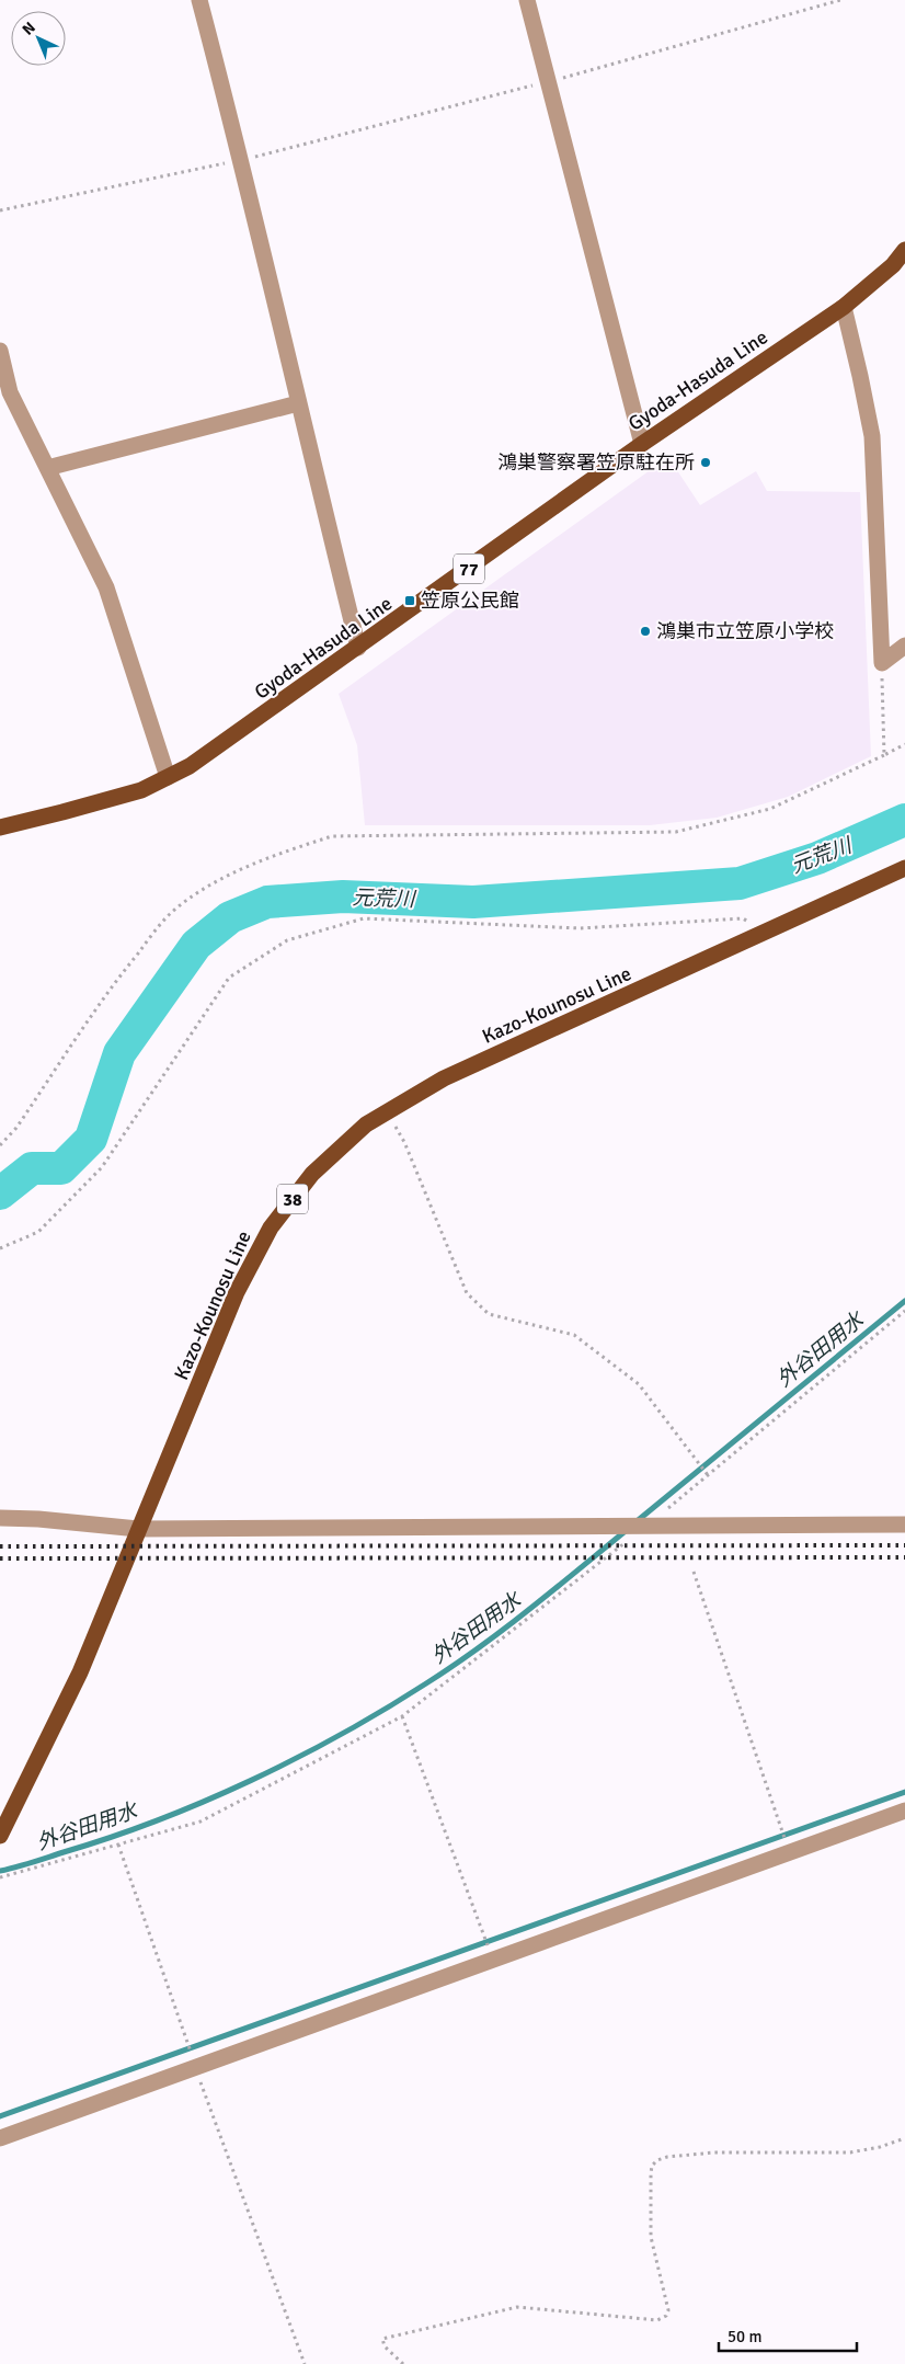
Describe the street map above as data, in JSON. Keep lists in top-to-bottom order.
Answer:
{
  "streets": {
    "main road": [
      "Gyoda-Hasuda Line",
      "77",
      "Kazo-Kounosu Line",
      "38"
    ]
  },
  "water": ["元荒川", "外谷田用水"],
  "places": {
    "other": ["鴻巣警察署笠原駐在所", "鴻巣市立笠原小学校"],
    "transit": ["笠原公民館"]
  },
  "scale_bar": "50 m",
  "north": "top left"
}
